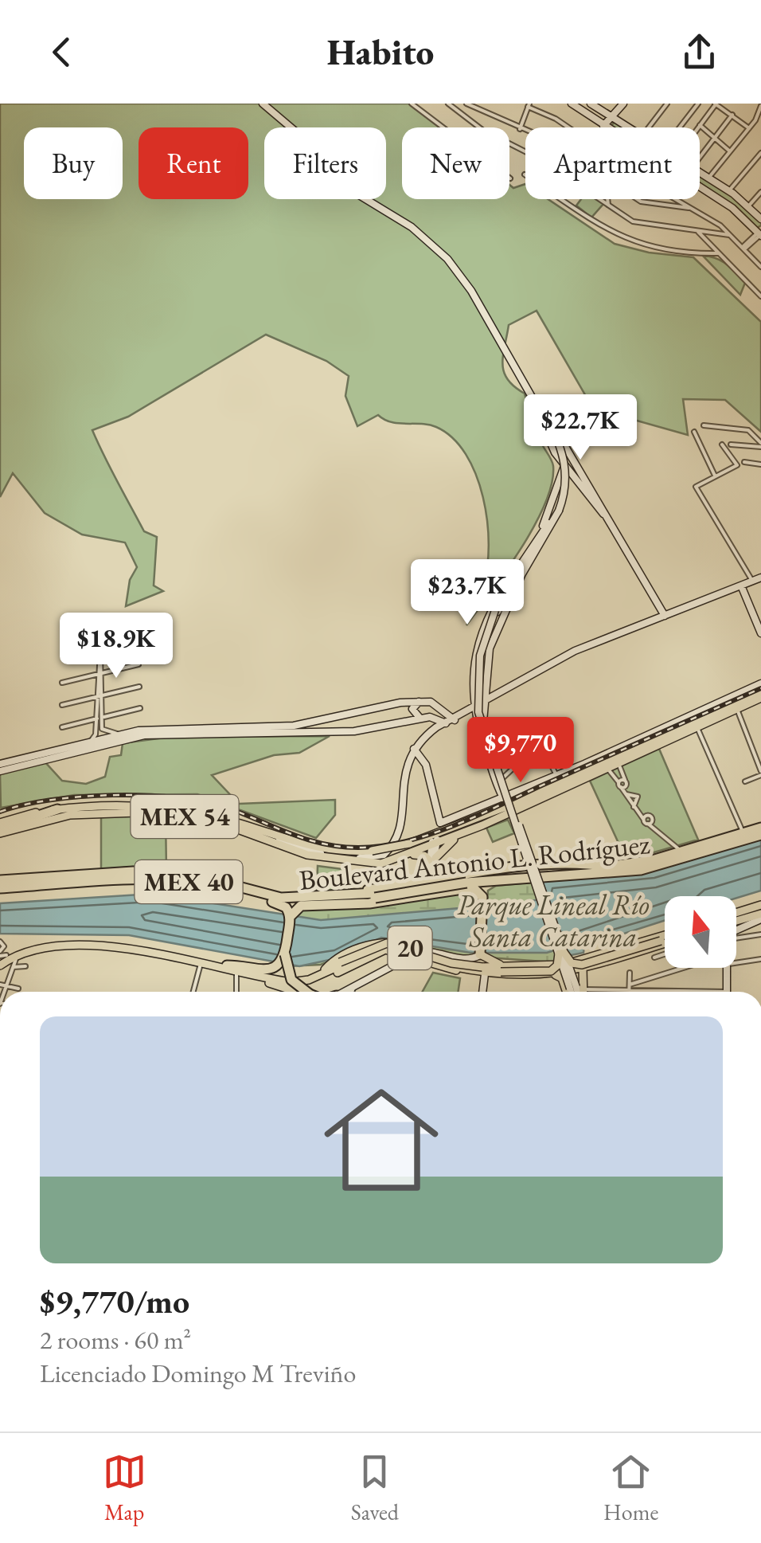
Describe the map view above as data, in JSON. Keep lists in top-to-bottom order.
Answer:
{
  "streets": {
    "highway": ["Boulevard Antonio L. Rodríguez", "MEX 40"],
    "main road": ["MEX 54", "20"]
  },
  "parks": ["Parque Lineal Río Santa Catarina"],
  "north": "top",
  "page": {
    "header": "Habito",
    "chip": [
      "Buy",
      "Rent",
      "Filters",
      "New",
      "Apartment"
    ],
    "price": [
      "$22.7K",
      "$23.7K",
      "$18.9K",
      "$9,770"
    ],
    "list": [
      {
        "name": "$9,770/mo",
        "note": "2 rooms · 60 m² · Licenciado Domingo M Treviño"
      }
    ],
    "tabs": ["Map", "Saved", "Home"]
  }
}
